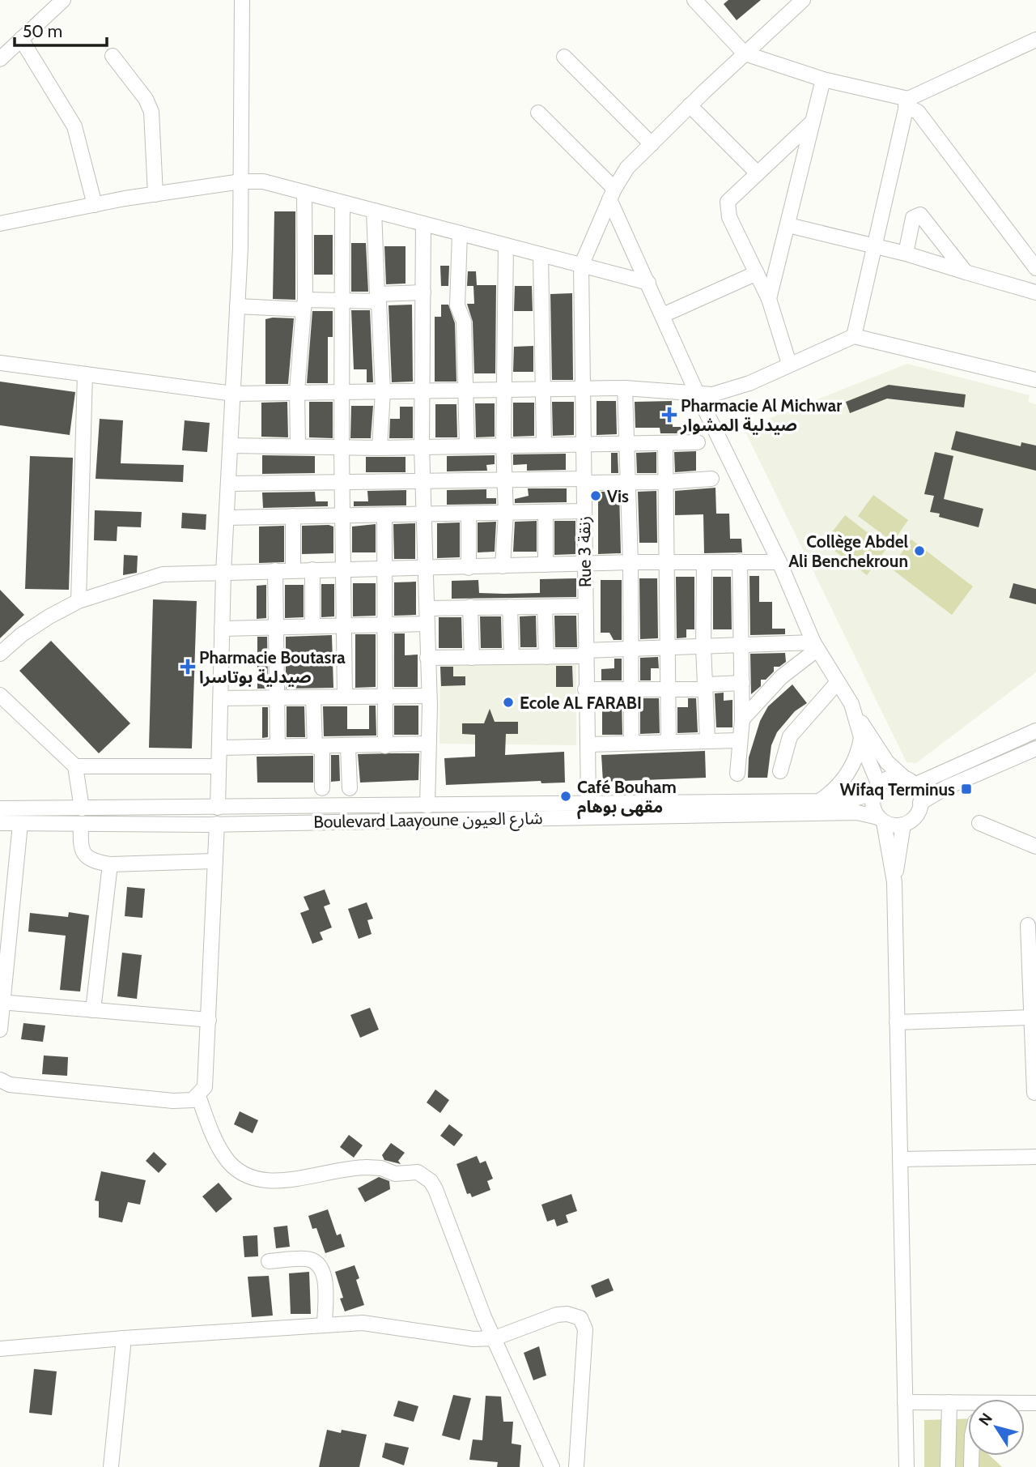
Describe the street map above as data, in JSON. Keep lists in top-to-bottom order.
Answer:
{
  "streets": {
    "street": ["Rue 3 زنقة", "Boulevard Laayoune شارع العيون"]
  },
  "crossings": [
    ["Rue 3 زنقة", "Boulevard Laayoune شارع العيون"]
  ],
  "places": {
    "health": ["Pharmacie Al Michwar صيدلية المشوار", "Pharmacie Boutasra صيدلية بوتاسرا"],
    "other": [
      "Vis",
      "Collège Abdel Ali Benchekroun",
      "Ecole AL FARABI",
      "Café Bouham مقهى بوهام"
    ],
    "transit": ["Wifaq Terminus"]
  },
  "scale_bar": "50 m",
  "north": "top left"
}
